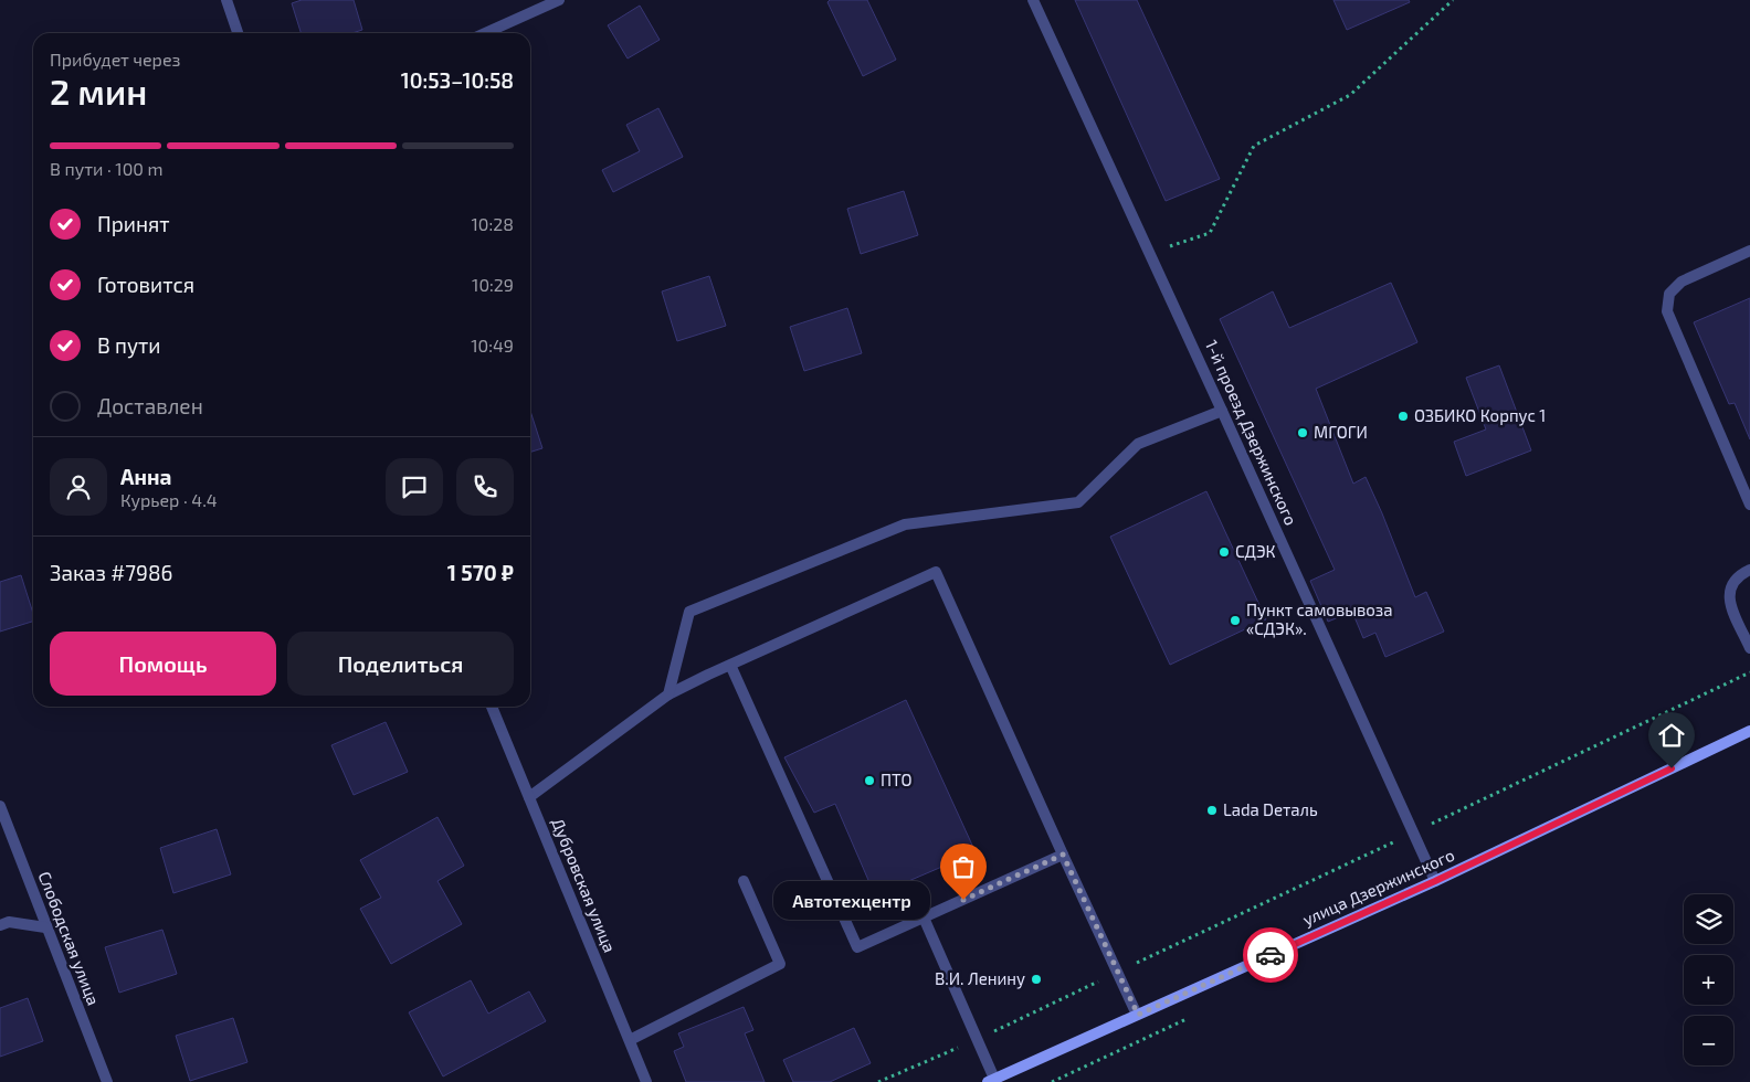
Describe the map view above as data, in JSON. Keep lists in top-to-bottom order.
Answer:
{
  "streets": {
    "main road": ["улица Дзержинского"],
    "street": ["1-й проезд Дзержинского", "Дубровская улица", "Слободская улица"]
  },
  "crossings": [
    ["1-й проезд Дзержинского", "улица Дзержинского"]
  ],
  "places": [
    "ОЗБИКО Корпус 1",
    "МГОГИ",
    "СДЭК",
    "Пункт самовывоза «СДЭК».",
    "ПТО",
    "Lada Dеталь",
    "Автотехцентр",
    "В.И. Ленину"
  ],
  "page": {
    "heading": ["2 мин", "Прибудет через", "10:53–10:58"],
    "panel": [
      "Анна",
      "Курьер · 4.4",
      "Заказ #7986",
      "1 570 ₽"
    ],
    "bar": "В пути · 100 m",
    "list": [
      ["Принят", "10:28"],
      ["Готовится", "10:29"],
      ["В пути", "10:49"],
      "Доставлен"
    ],
    "buttons": ["Помощь", "Поделиться"],
    "bubble": "Автотехцентр",
    "map_buttons": ["+", "−"]
  }
}
